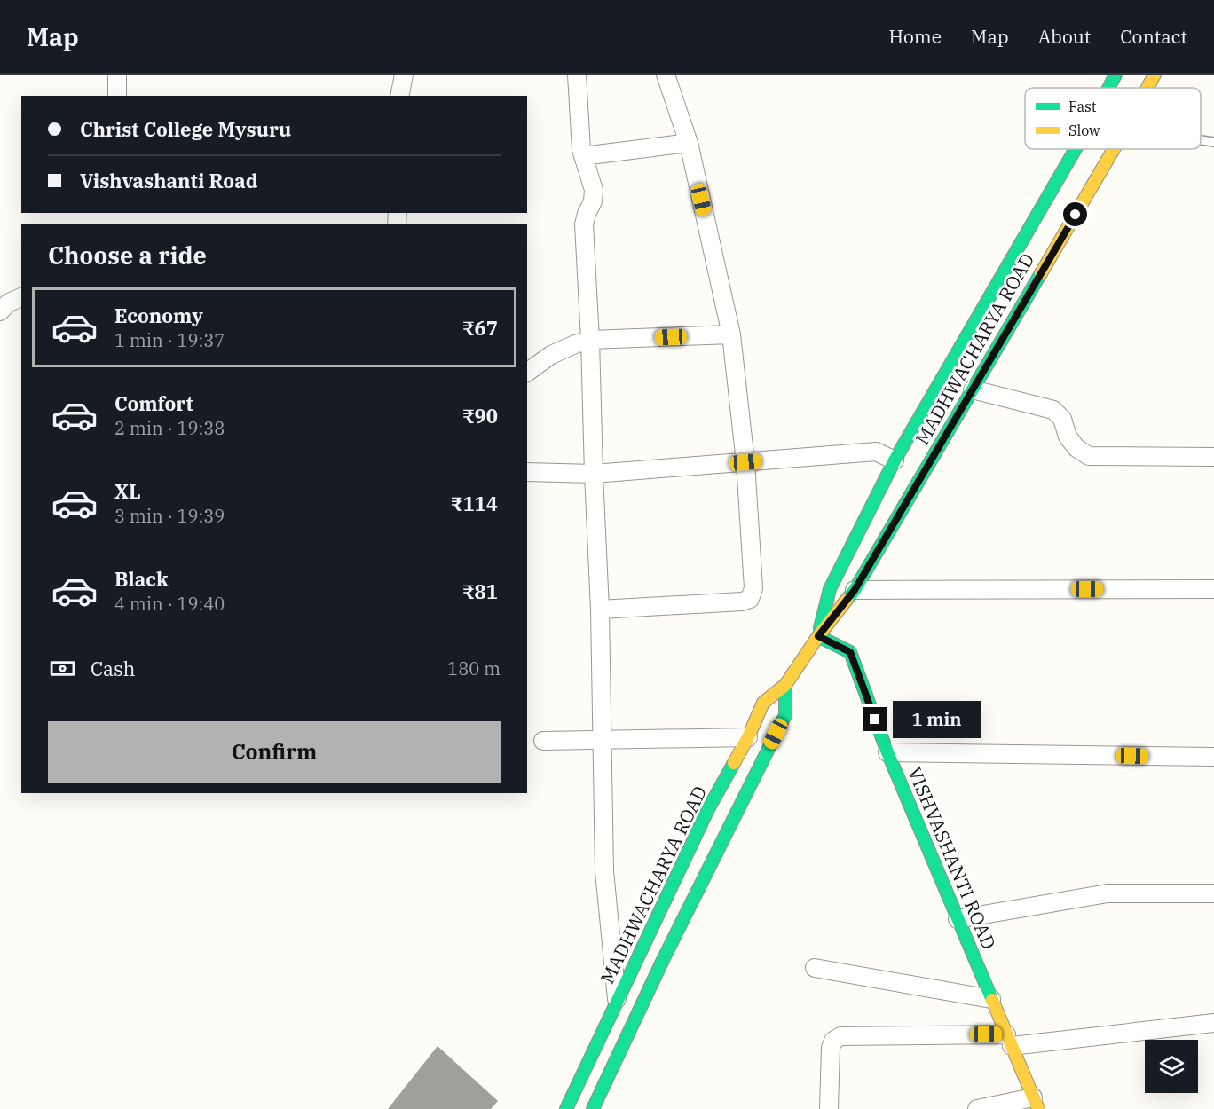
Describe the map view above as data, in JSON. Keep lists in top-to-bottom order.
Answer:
{
  "streets": {
    "main road": ["MADHWACHARYA ROAD", "VISHVASHANTI ROAD"]
  },
  "crossings": [
    ["MADHWACHARYA ROAD", "VISHVASHANTI ROAD"]
  ],
  "legend": ["Fast", "Slow"],
  "page": {
    "header": "Map",
    "nav": [
      "Home",
      "Map",
      "About",
      "Contact"
    ],
    "banner": ["Christ College Mysuru", "Vishvashanti Road"],
    "heading": "Choose a ride",
    "list": [
      {
        "name": "Economy",
        "note": "1 min · 19:37",
        "value": "₹67"
      },
      {
        "name": "Comfort",
        "note": "2 min · 19:38",
        "value": "₹90"
      },
      {
        "name": "XL",
        "note": "3 min · 19:39",
        "value": "₹114"
      },
      {
        "name": "Black",
        "note": "4 min · 19:40",
        "value": "₹81"
      }
    ],
    "pay": ["Cash", "180 m"],
    "bubble": "1 min",
    "buttons": "Confirm"
  }
}
